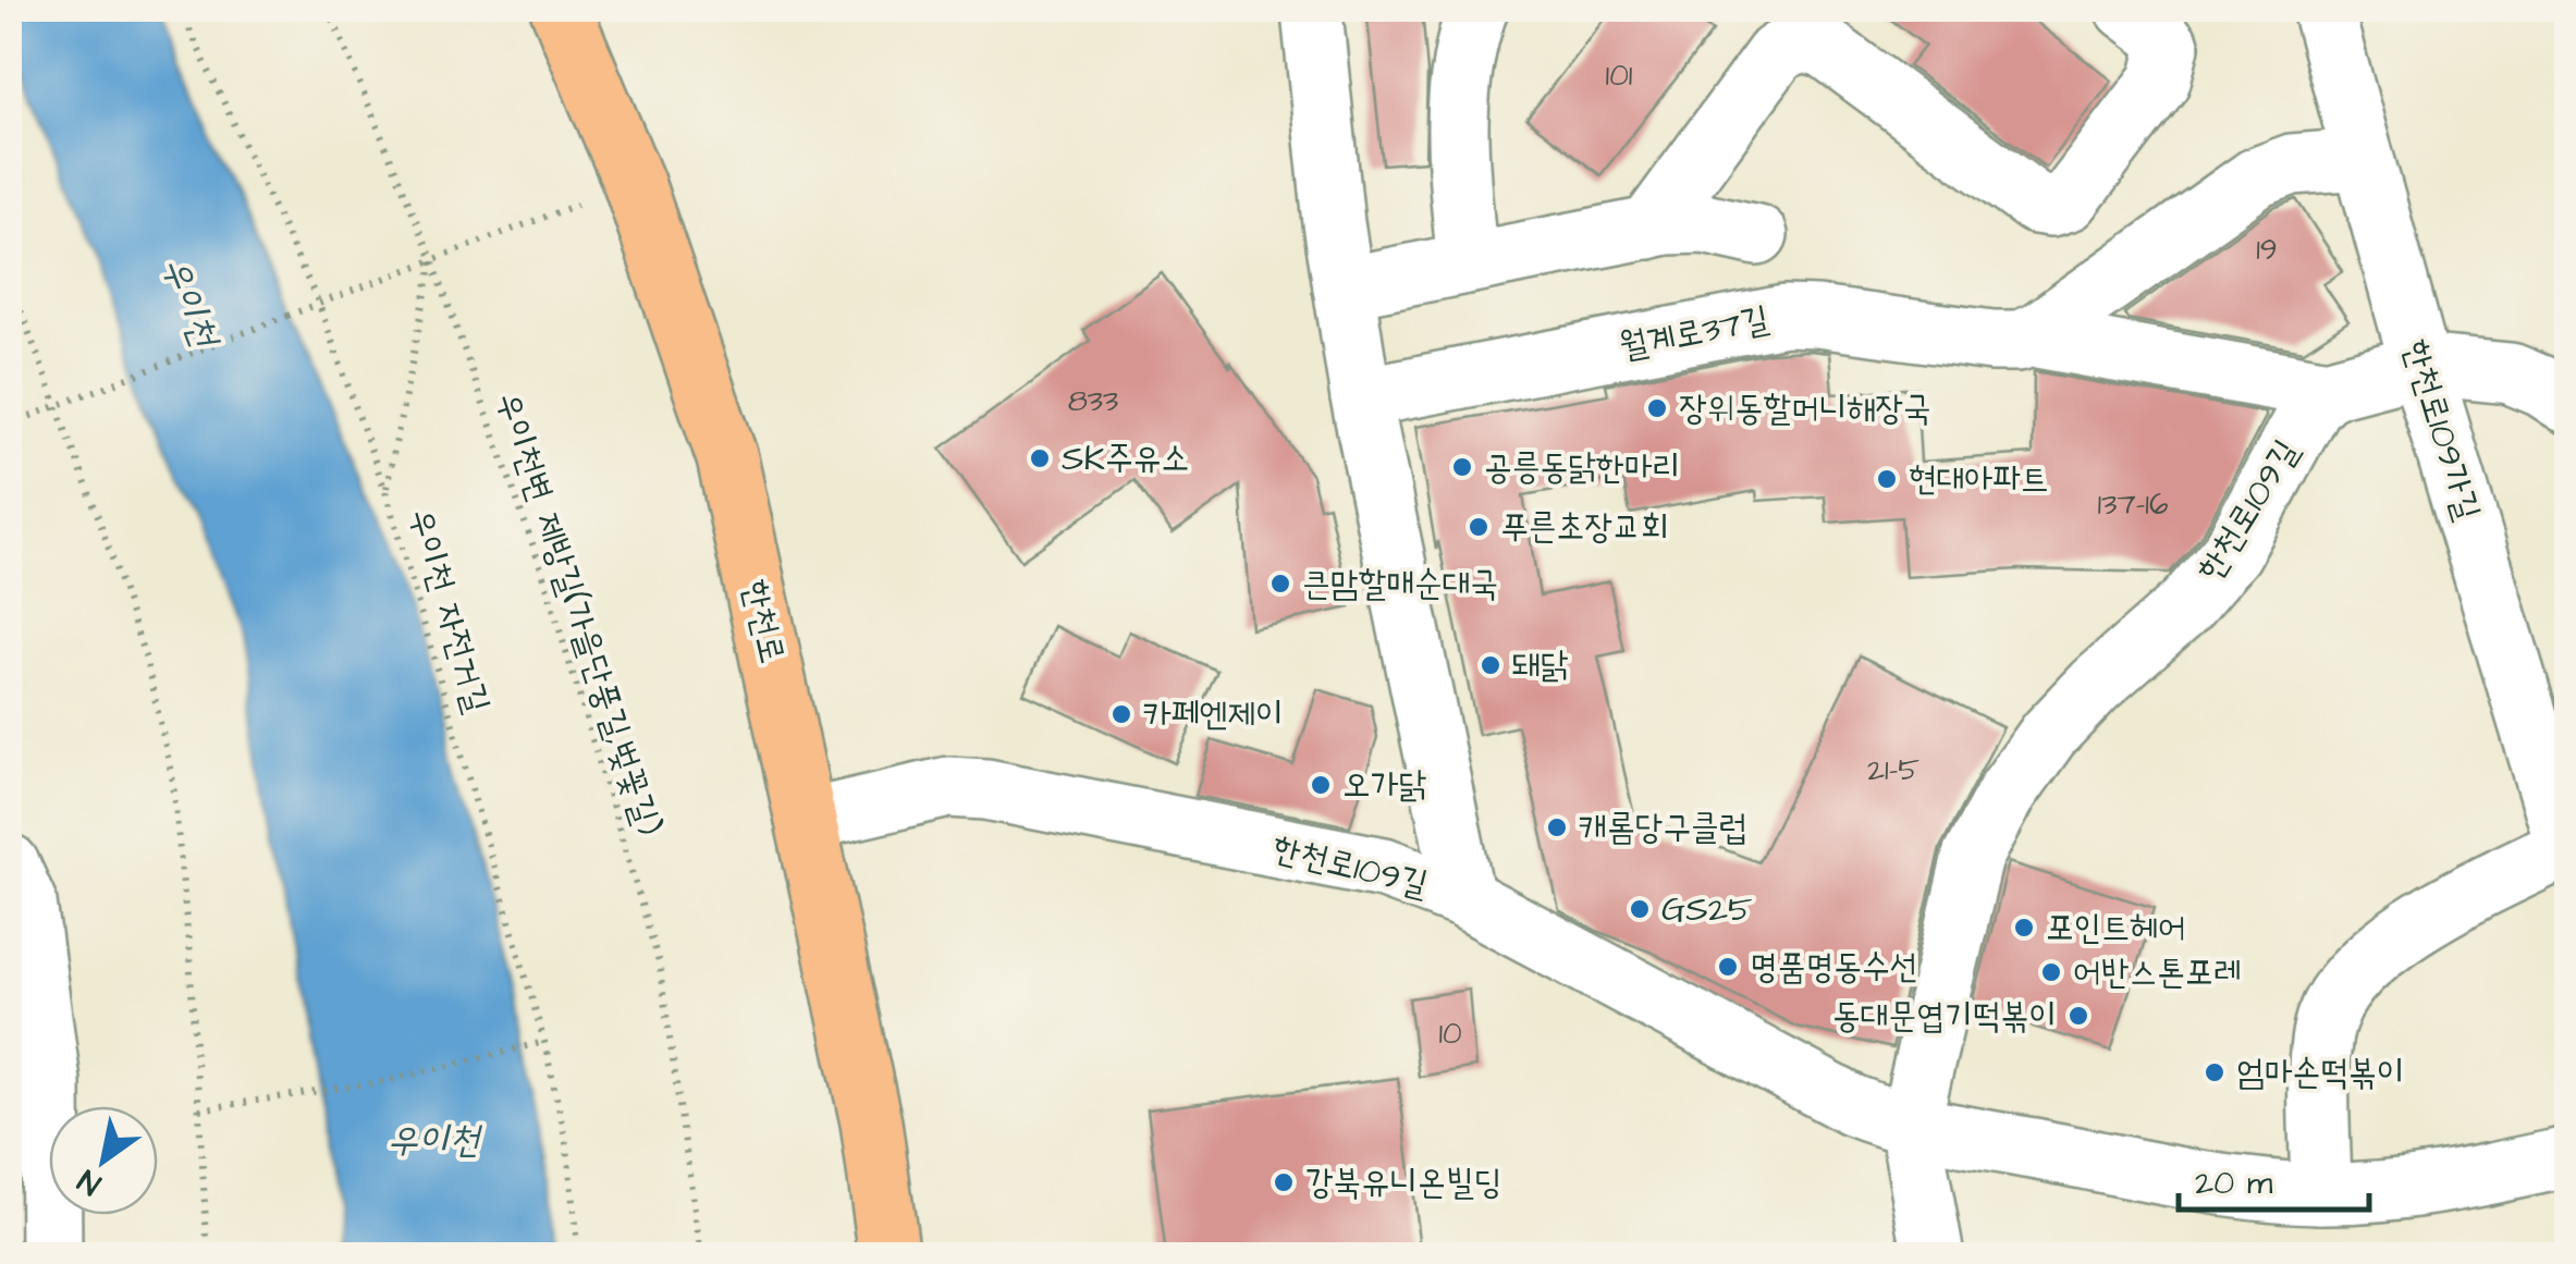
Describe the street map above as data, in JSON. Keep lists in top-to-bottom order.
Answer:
{
  "streets": {
    "main road": ["한천로"],
    "street": ["월계로37길", "한천로109가길", "한천로109길"],
    "path": ["우이천 자전거길", "우이천변 제방길(가을단풍길,벚꽃길)"]
  },
  "crossings": [
    ["월계로37길", "한천로109길"],
    ["한천로109길", "한천로"]
  ],
  "water": ["우이천"],
  "places": [
    "장위동할머니해장국",
    "SK주유소",
    "공릉동닭한마리",
    "현대아파트",
    "푸른초장교회",
    "큰맘할매순대국",
    "돼닭",
    "카페엔제이",
    "오가닭",
    "캐롬당구클럽",
    "GS25",
    "포인트헤어",
    "명품명동수선",
    "어반스톤포레",
    "동대문엽기떡볶이",
    "엄마손떡볶이",
    "강북유니온빌딩"
  ],
  "house_numbers": [
    "101",
    "19",
    "833",
    "137-16",
    "21-5",
    "10"
  ],
  "scale_bar": "20 m",
  "north": "bottom left"
}
